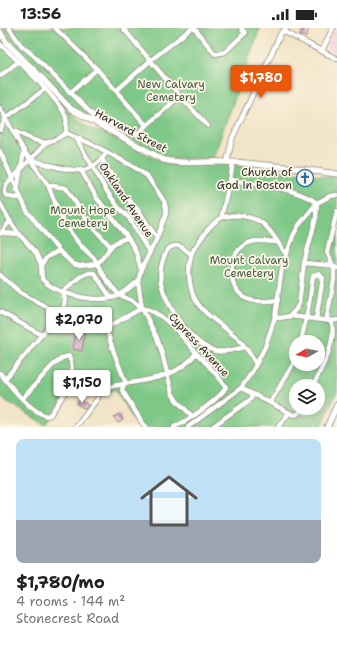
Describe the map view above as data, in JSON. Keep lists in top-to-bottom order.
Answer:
{
  "streets": {
    "main road": ["Harvard Street"],
    "street": ["Oakland Avenue", "Cypress Avenue"]
  },
  "parks": ["New Calvary Cemetery", "Mount Hope Cemetery", "Mount Calvary Cemetery"],
  "places": {
    "church": ["Church of God in Boston"]
  },
  "north": "left",
  "page": {
    "status": "13:56",
    "price": ["$1,780", "$2,070", "$1,150"],
    "list": [
      {
        "name": "$1,780/mo",
        "note": "4 rooms · 144 m² · Stonecrest Road"
      }
    ]
  }
}
